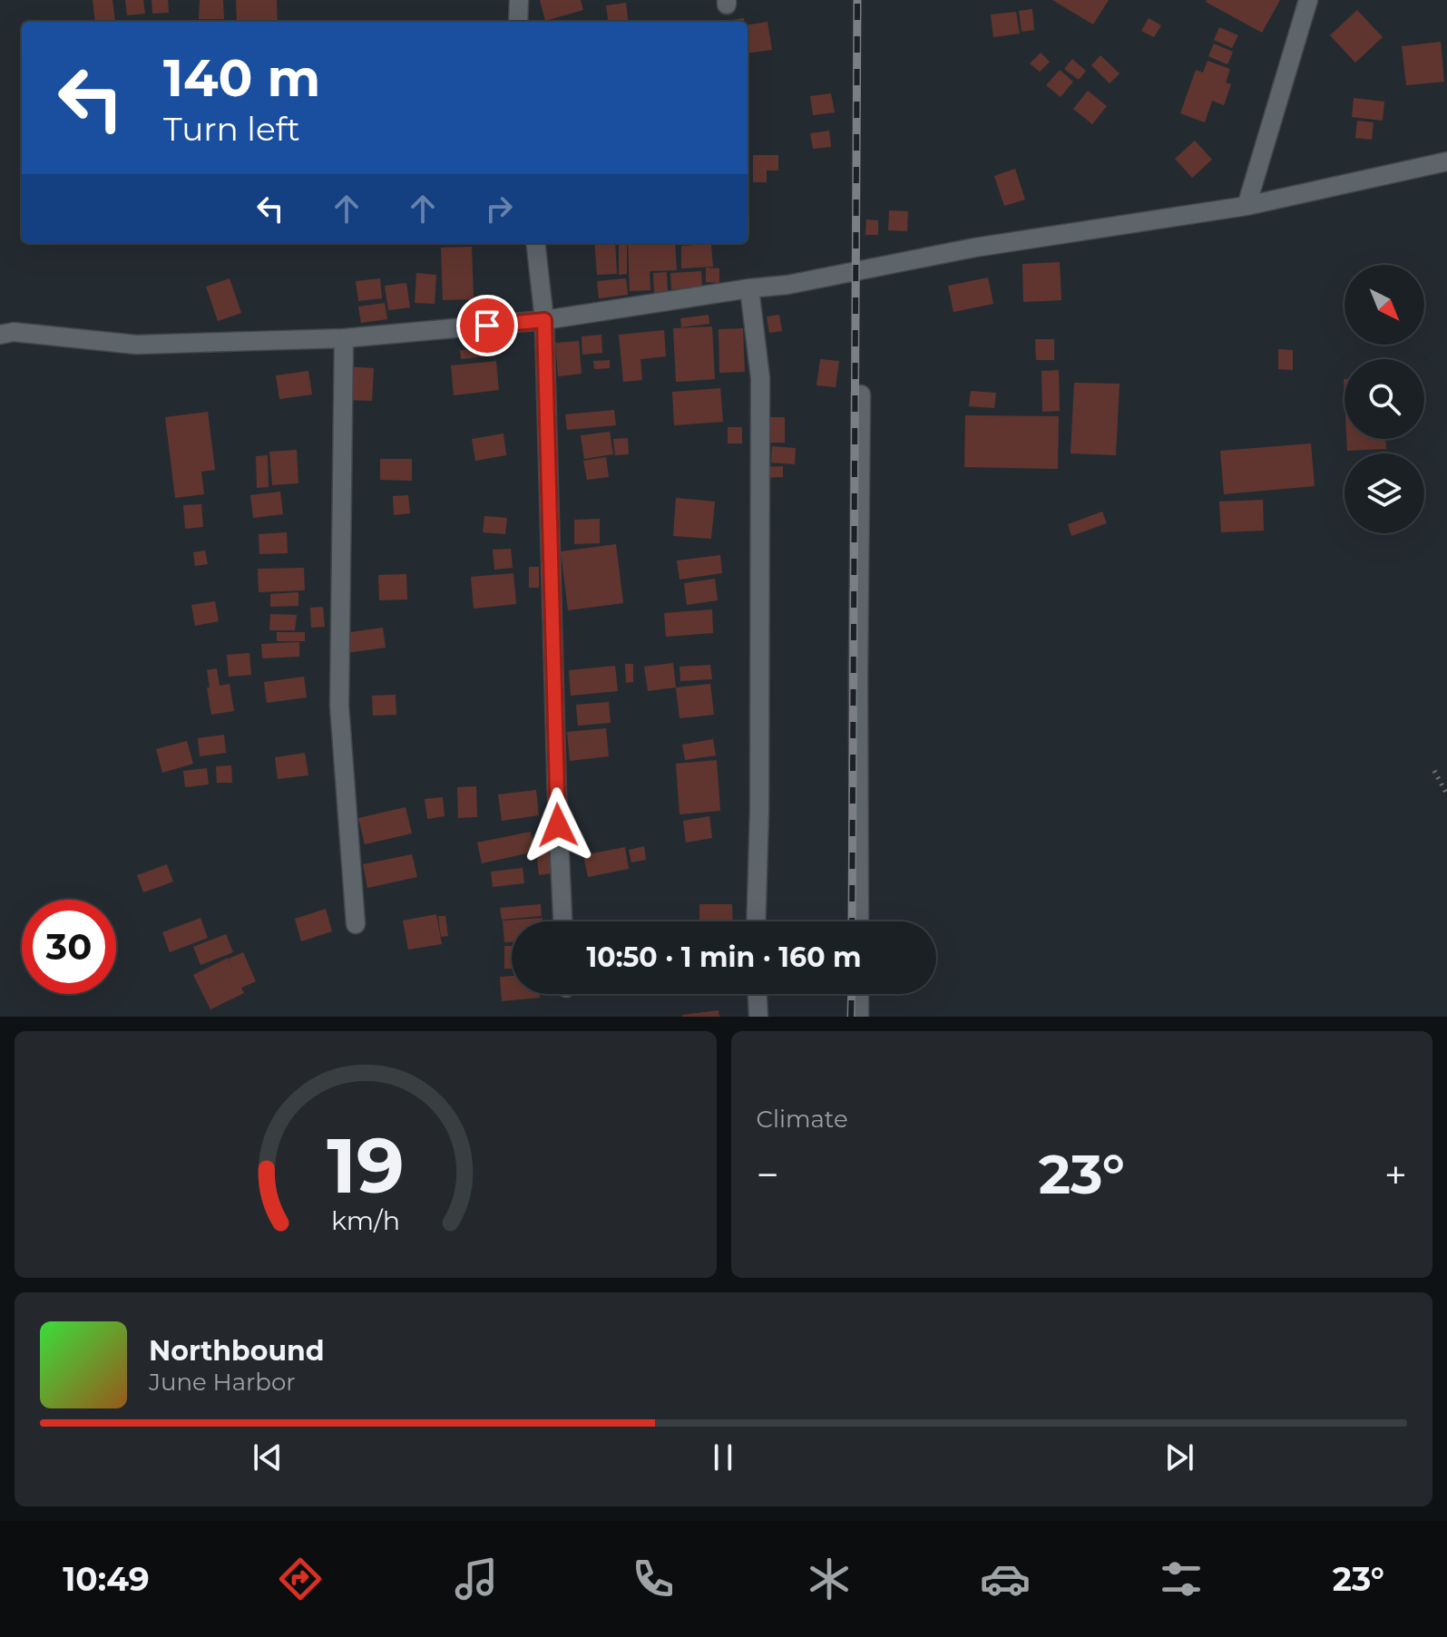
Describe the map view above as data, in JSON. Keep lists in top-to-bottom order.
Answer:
{
  "north": "bottom right",
  "page": {
    "turn": ["140 m", "Turn left"],
    "limit": "30",
    "trip": "10:50 · 1 min · 160 m",
    "tile": "Climate",
    "heat": ["−", "23°", "+"],
    "song": ["Northbound", "June Harbor"],
    "tabs": ["10:49", "23°"],
    "gauge": ["19", "km/h"]
  }
}
